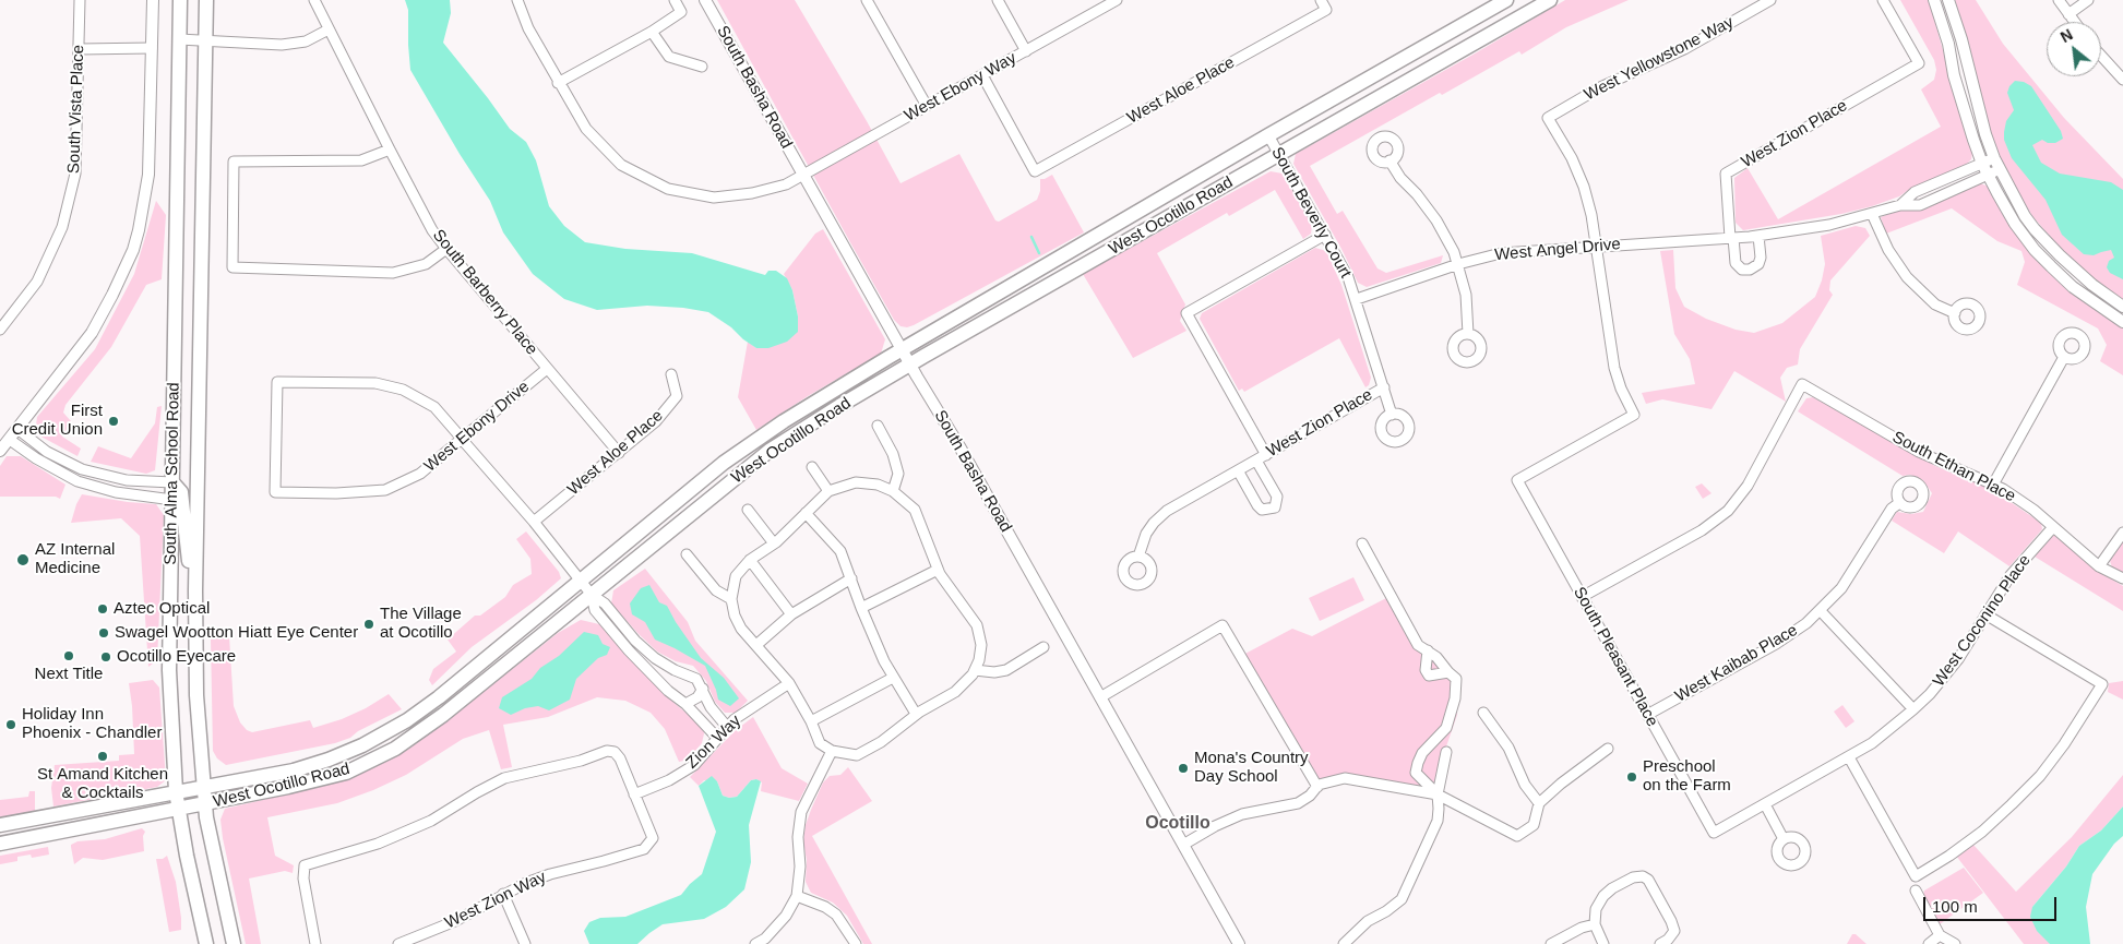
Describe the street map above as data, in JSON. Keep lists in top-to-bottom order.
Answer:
{
  "streets": {
    "main road": ["West Ocotillo Road", "South Alma School Road"],
    "street": [
      "West Yellowstone Way",
      "South Basha Road",
      "West Ebony Way",
      "West Aloe Place",
      "South Vista Place",
      "West Zion Place",
      "South Beverly Court",
      "West Angel Drive",
      "South Barberry Place",
      "West Ebony Drive",
      "South Ethan Place",
      "West Coconino Place",
      "South Pleasant Place",
      "West Kaibab Place",
      "Zion Way",
      "West Zion Way"
    ]
  },
  "crossings": [
    ["West Yellowstone Way", "West Angel Drive"],
    ["West Yellowstone Way", "South Pleasant Place"],
    ["South Basha Road", "West Ebony Way"],
    ["South Basha Road", "West Ocotillo Road"],
    ["West Ebony Way", "West Aloe Place"],
    ["West Aloe Place", "South Barberry Place"],
    ["West Zion Place", "South Beverly Court"],
    ["West Zion Place", "West Angel Drive"],
    ["South Beverly Court", "West Ocotillo Road"],
    ["South Beverly Court", "West Angel Drive"],
    ["West Ocotillo Road", "South Alma School Road"],
    ["West Angel Drive", "South Pleasant Place"],
    ["South Barberry Place", "West Ebony Drive"],
    ["South Ethan Place", "West Coconino Place"],
    ["South Ethan Place", "South Pleasant Place"],
    ["West Coconino Place", "South Pleasant Place"],
    ["South Pleasant Place", "West Kaibab Place"],
    ["Zion Way", "West Zion Way"]
  ],
  "districts": ["Ocotillo"],
  "places": [
    "First Credit Union",
    "AZ Internal Medicine",
    "Aztec Optical",
    "The Village at Ocotillo",
    "Swagel Wootton Hiatt Eye Center",
    "Next Title",
    "Ocotillo Eyecare",
    "Holiday Inn Phoenix - Chandler",
    "St Amand Kitchen & Cocktails",
    "Mona's Country Day School",
    "Preschool on the Farm"
  ],
  "scale_bar": "100 m",
  "north": "top left"
}
